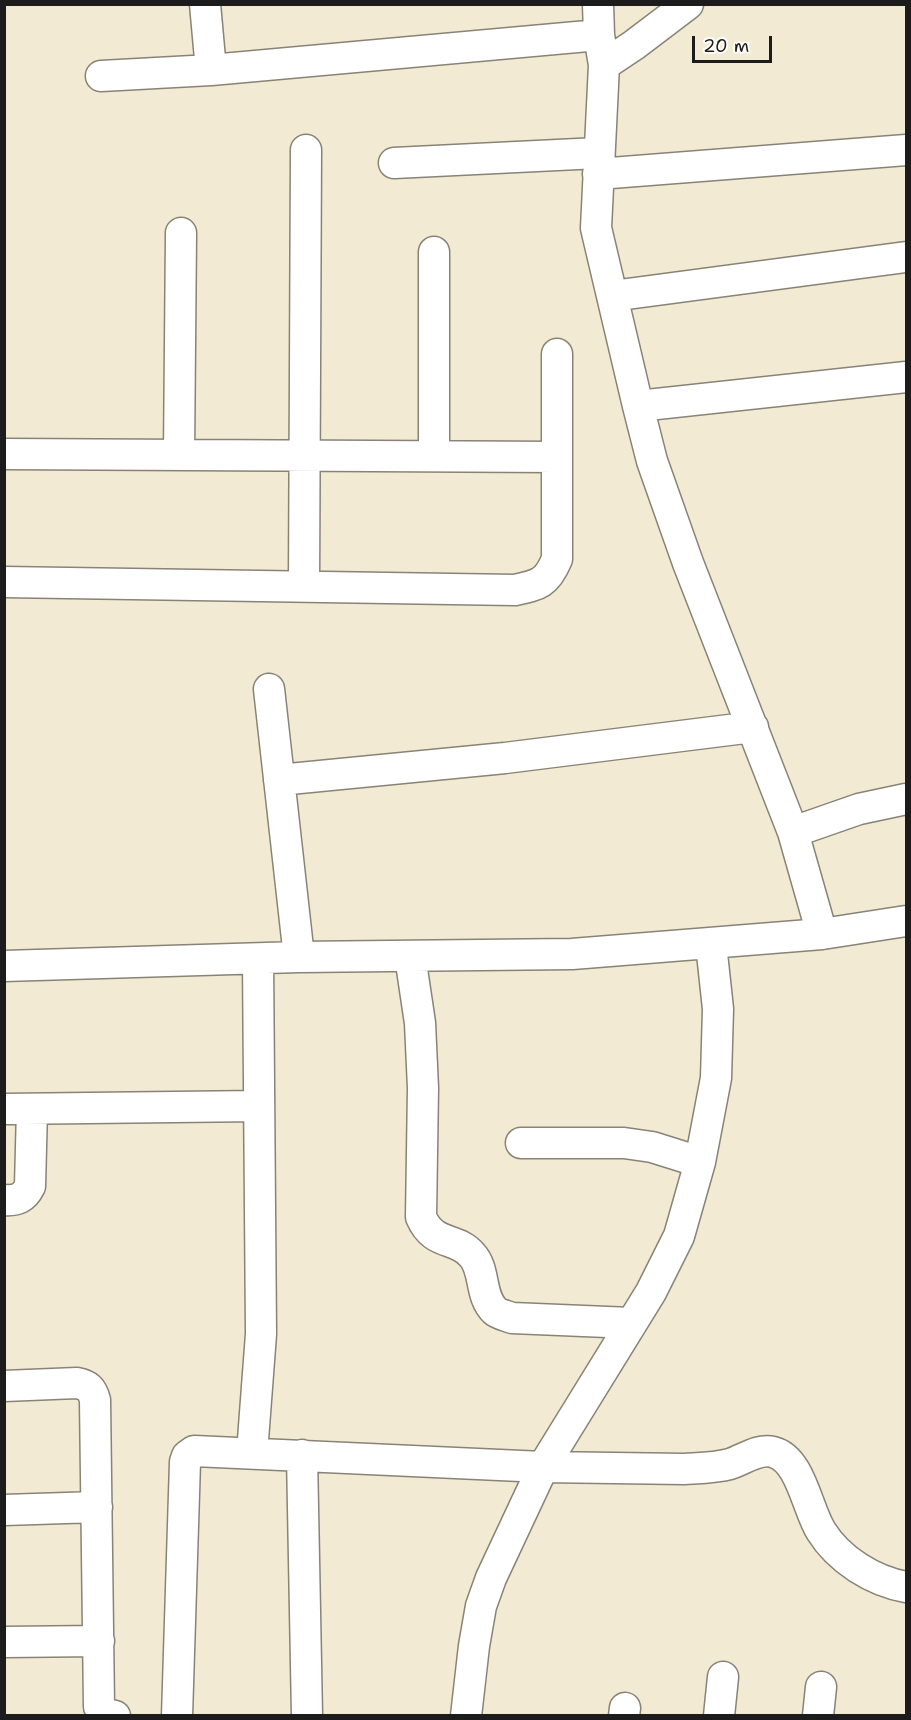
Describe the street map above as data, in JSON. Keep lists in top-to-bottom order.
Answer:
{
  "scale_bar": "20 m"
}
